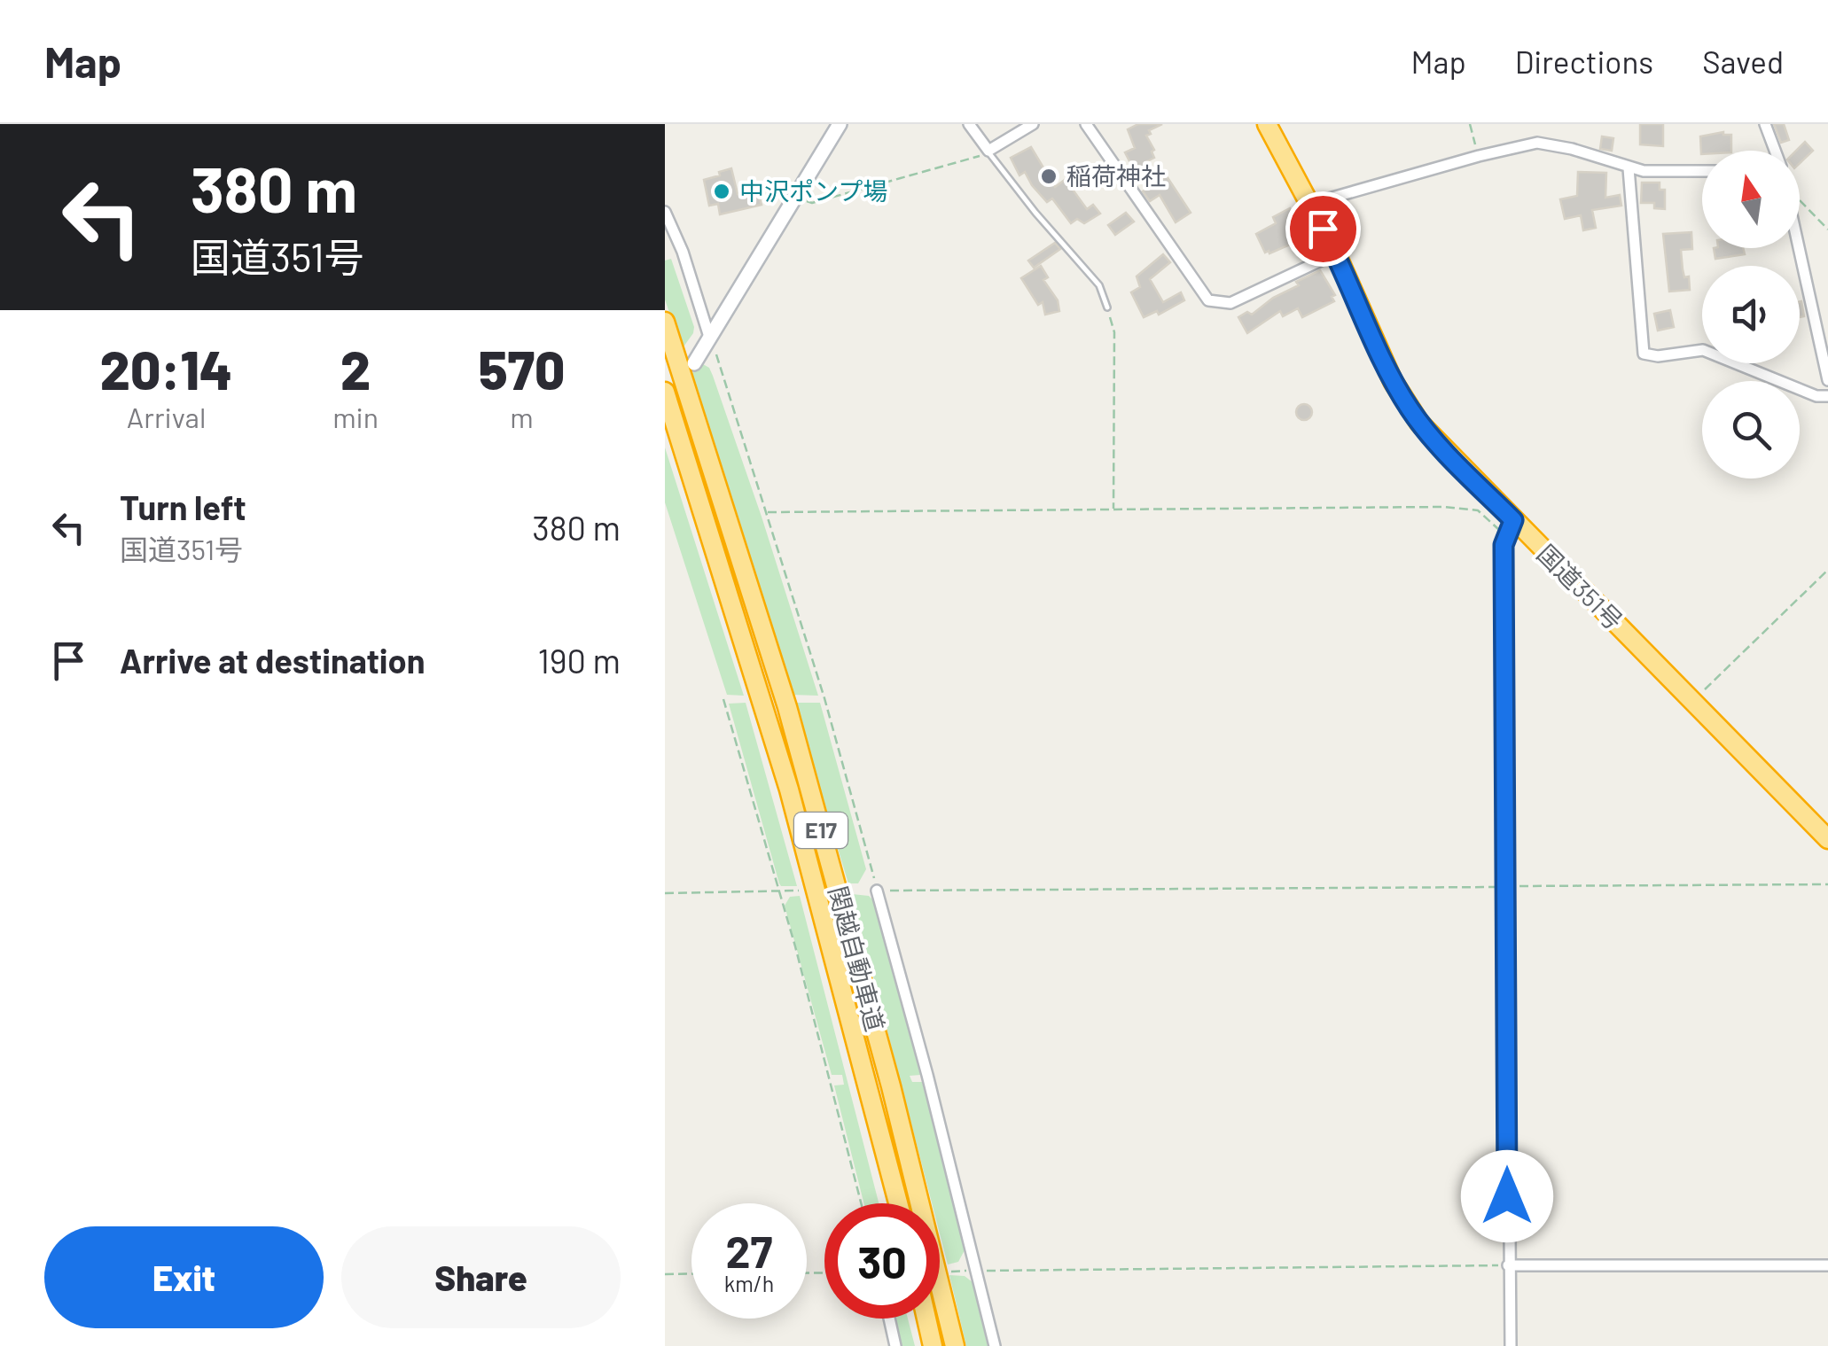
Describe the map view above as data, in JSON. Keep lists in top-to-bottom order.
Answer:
{
  "streets": {
    "highway": ["国道351号", "E17", "関越自動車道"]
  },
  "places": ["稲荷神社", "中沢ポンプ場"],
  "north": "top",
  "page": {
    "header": "Map",
    "nav": ["Map", "Directions", "Saved"],
    "turn": ["380 m", "国道351号"],
    "eta": [
      "20:14",
      "Arrival",
      "2",
      "min",
      "570",
      "m"
    ],
    "list": [
      {
        "name": "Turn left",
        "note": "国道351号",
        "value": "380 m"
      },
      {
        "name": "Arrive at destination",
        "value": "190 m"
      }
    ],
    "speed": "27 km/h",
    "limit": "30",
    "buttons": ["Exit", "Share"]
  }
}
